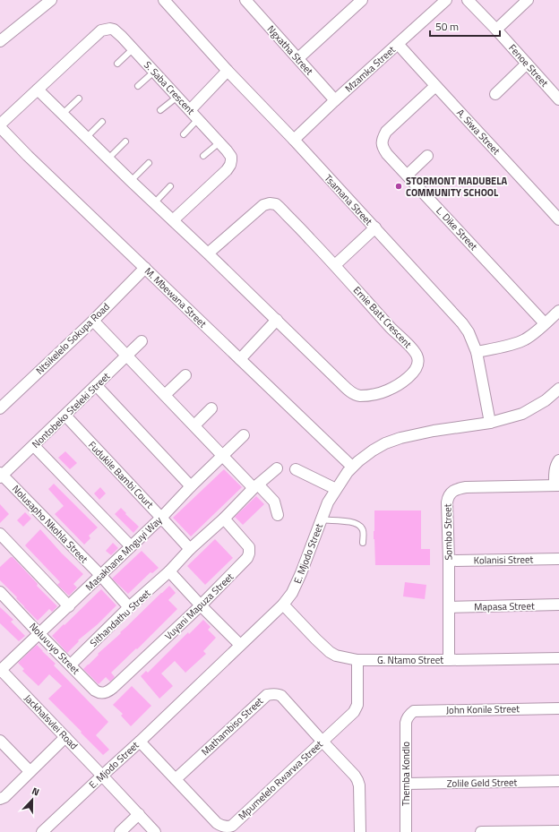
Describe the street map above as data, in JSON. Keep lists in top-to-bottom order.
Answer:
{
  "streets": {
    "street": [
      "Ngxatha Street",
      "Fenoe Street",
      "Mzamka Street",
      "S. Saba Crescent",
      "A. Siwa Street",
      "Tsamana Street",
      "L. Dike Street",
      "M. Mbewana Street",
      "Ernie Batt Crescent",
      "Ntsikelelo Sokupa Road",
      "Nontobeko Steleki Street",
      "Fudukile Bambi Court",
      "Nolusapho Nkohla Street",
      "Sombo Street",
      "Masakhane Mnguyi Way",
      "E. Mjodo Street",
      "Kolanisi Street",
      "Vuyani Mapuza Street",
      "Mapasa Street",
      "Sithandathu Street",
      "Noluvuyo Street",
      "G. Ntamo Street",
      "John Konile Street",
      "Jackhalsvlei Road",
      "Mathambiso Street",
      "Themba Kondlo",
      "Mpumelelo Rwarwa Street",
      "Zolile Geld Street"
    ]
  },
  "crossings": [
    ["Ngxatha Street", "Mzamka Street"],
    ["Mzamka Street", "A. Siwa Street"],
    ["Mzamka Street", "Tsamana Street"],
    ["S. Saba Crescent", "M. Mbewana Street"],
    ["A. Siwa Street", "L. Dike Street"],
    ["Tsamana Street", "E. Mjodo Street"],
    ["M. Mbewana Street", "Ntsikelelo Sokupa Road"],
    ["M. Mbewana Street", "E. Mjodo Street"],
    ["Nontobeko Steleki Street", "Fudukile Bambi Court"],
    ["Nontobeko Steleki Street", "Nolusapho Nkohla Street"],
    ["Fudukile Bambi Court", "Masakhane Mnguyi Way"],
    ["Fudukile Bambi Court", "Sithandathu Street"],
    ["Nolusapho Nkohla Street", "Masakhane Mnguyi Way"],
    ["Nolusapho Nkohla Street", "Sithandathu Street"],
    ["Sombo Street", "Kolanisi Street"],
    ["Sombo Street", "Mapasa Street"],
    ["Sombo Street", "G. Ntamo Street"],
    ["Masakhane Mnguyi Way", "Noluvuyo Street"],
    ["Masakhane Mnguyi Way", "Jackhalsvlei Road"],
    ["E. Mjodo Street", "G. Ntamo Street"],
    ["E. Mjodo Street", "Jackhalsvlei Road"],
    ["E. Mjodo Street", "Mpumelelo Rwarwa Street"],
    ["Vuyani Mapuza Street", "Sithandathu Street"],
    ["Vuyani Mapuza Street", "Noluvuyo Street"],
    ["Sithandathu Street", "Noluvuyo Street"],
    ["G. Ntamo Street", "Mpumelelo Rwarwa Street"],
    ["John Konile Street", "Themba Kondlo"],
    ["Mathambiso Street", "Mpumelelo Rwarwa Street"],
    ["Themba Kondlo", "Zolile Geld Street"]
  ],
  "places": ["STORMONT MADUBELA COMMUNITY SCHOOL"],
  "scale_bar": "50 m",
  "north": "top"
}
